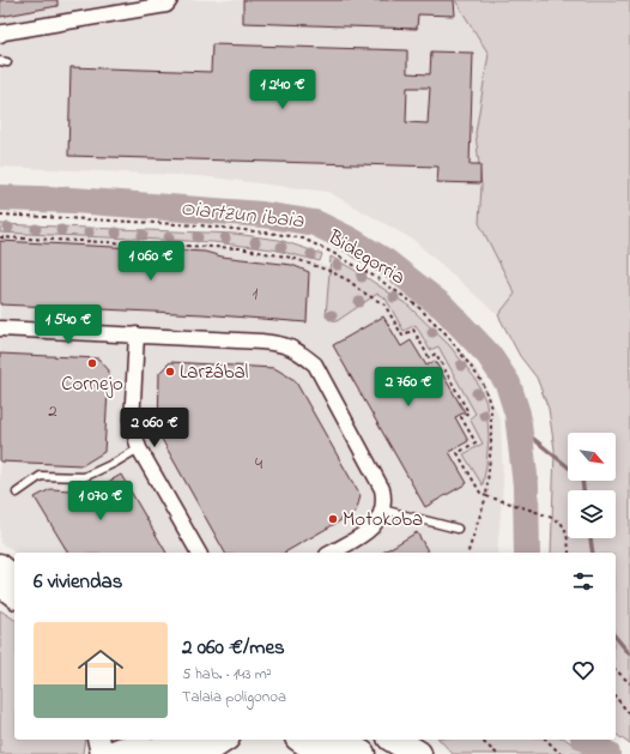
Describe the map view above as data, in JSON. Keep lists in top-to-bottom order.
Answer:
{
  "streets": {
    "path": ["Bidegorria"]
  },
  "water": ["Oiartzun ibaia"],
  "places": ["Cornejo", "Larzábal", "Motokoba"],
  "house_numbers": ["1", "2", "4"],
  "north": "bottom right",
  "page": {
    "price": [
      "1 240 €",
      "1 060 €",
      "1 540 €",
      "2 760 €",
      "2 060 €",
      "1 070 €"
    ],
    "heading": "6 viviendas",
    "list": [
      {
        "name": "2 060 €/mes",
        "note": "5 hab. · 143 m² · Talaia poligonoa"
      }
    ]
  }
}
